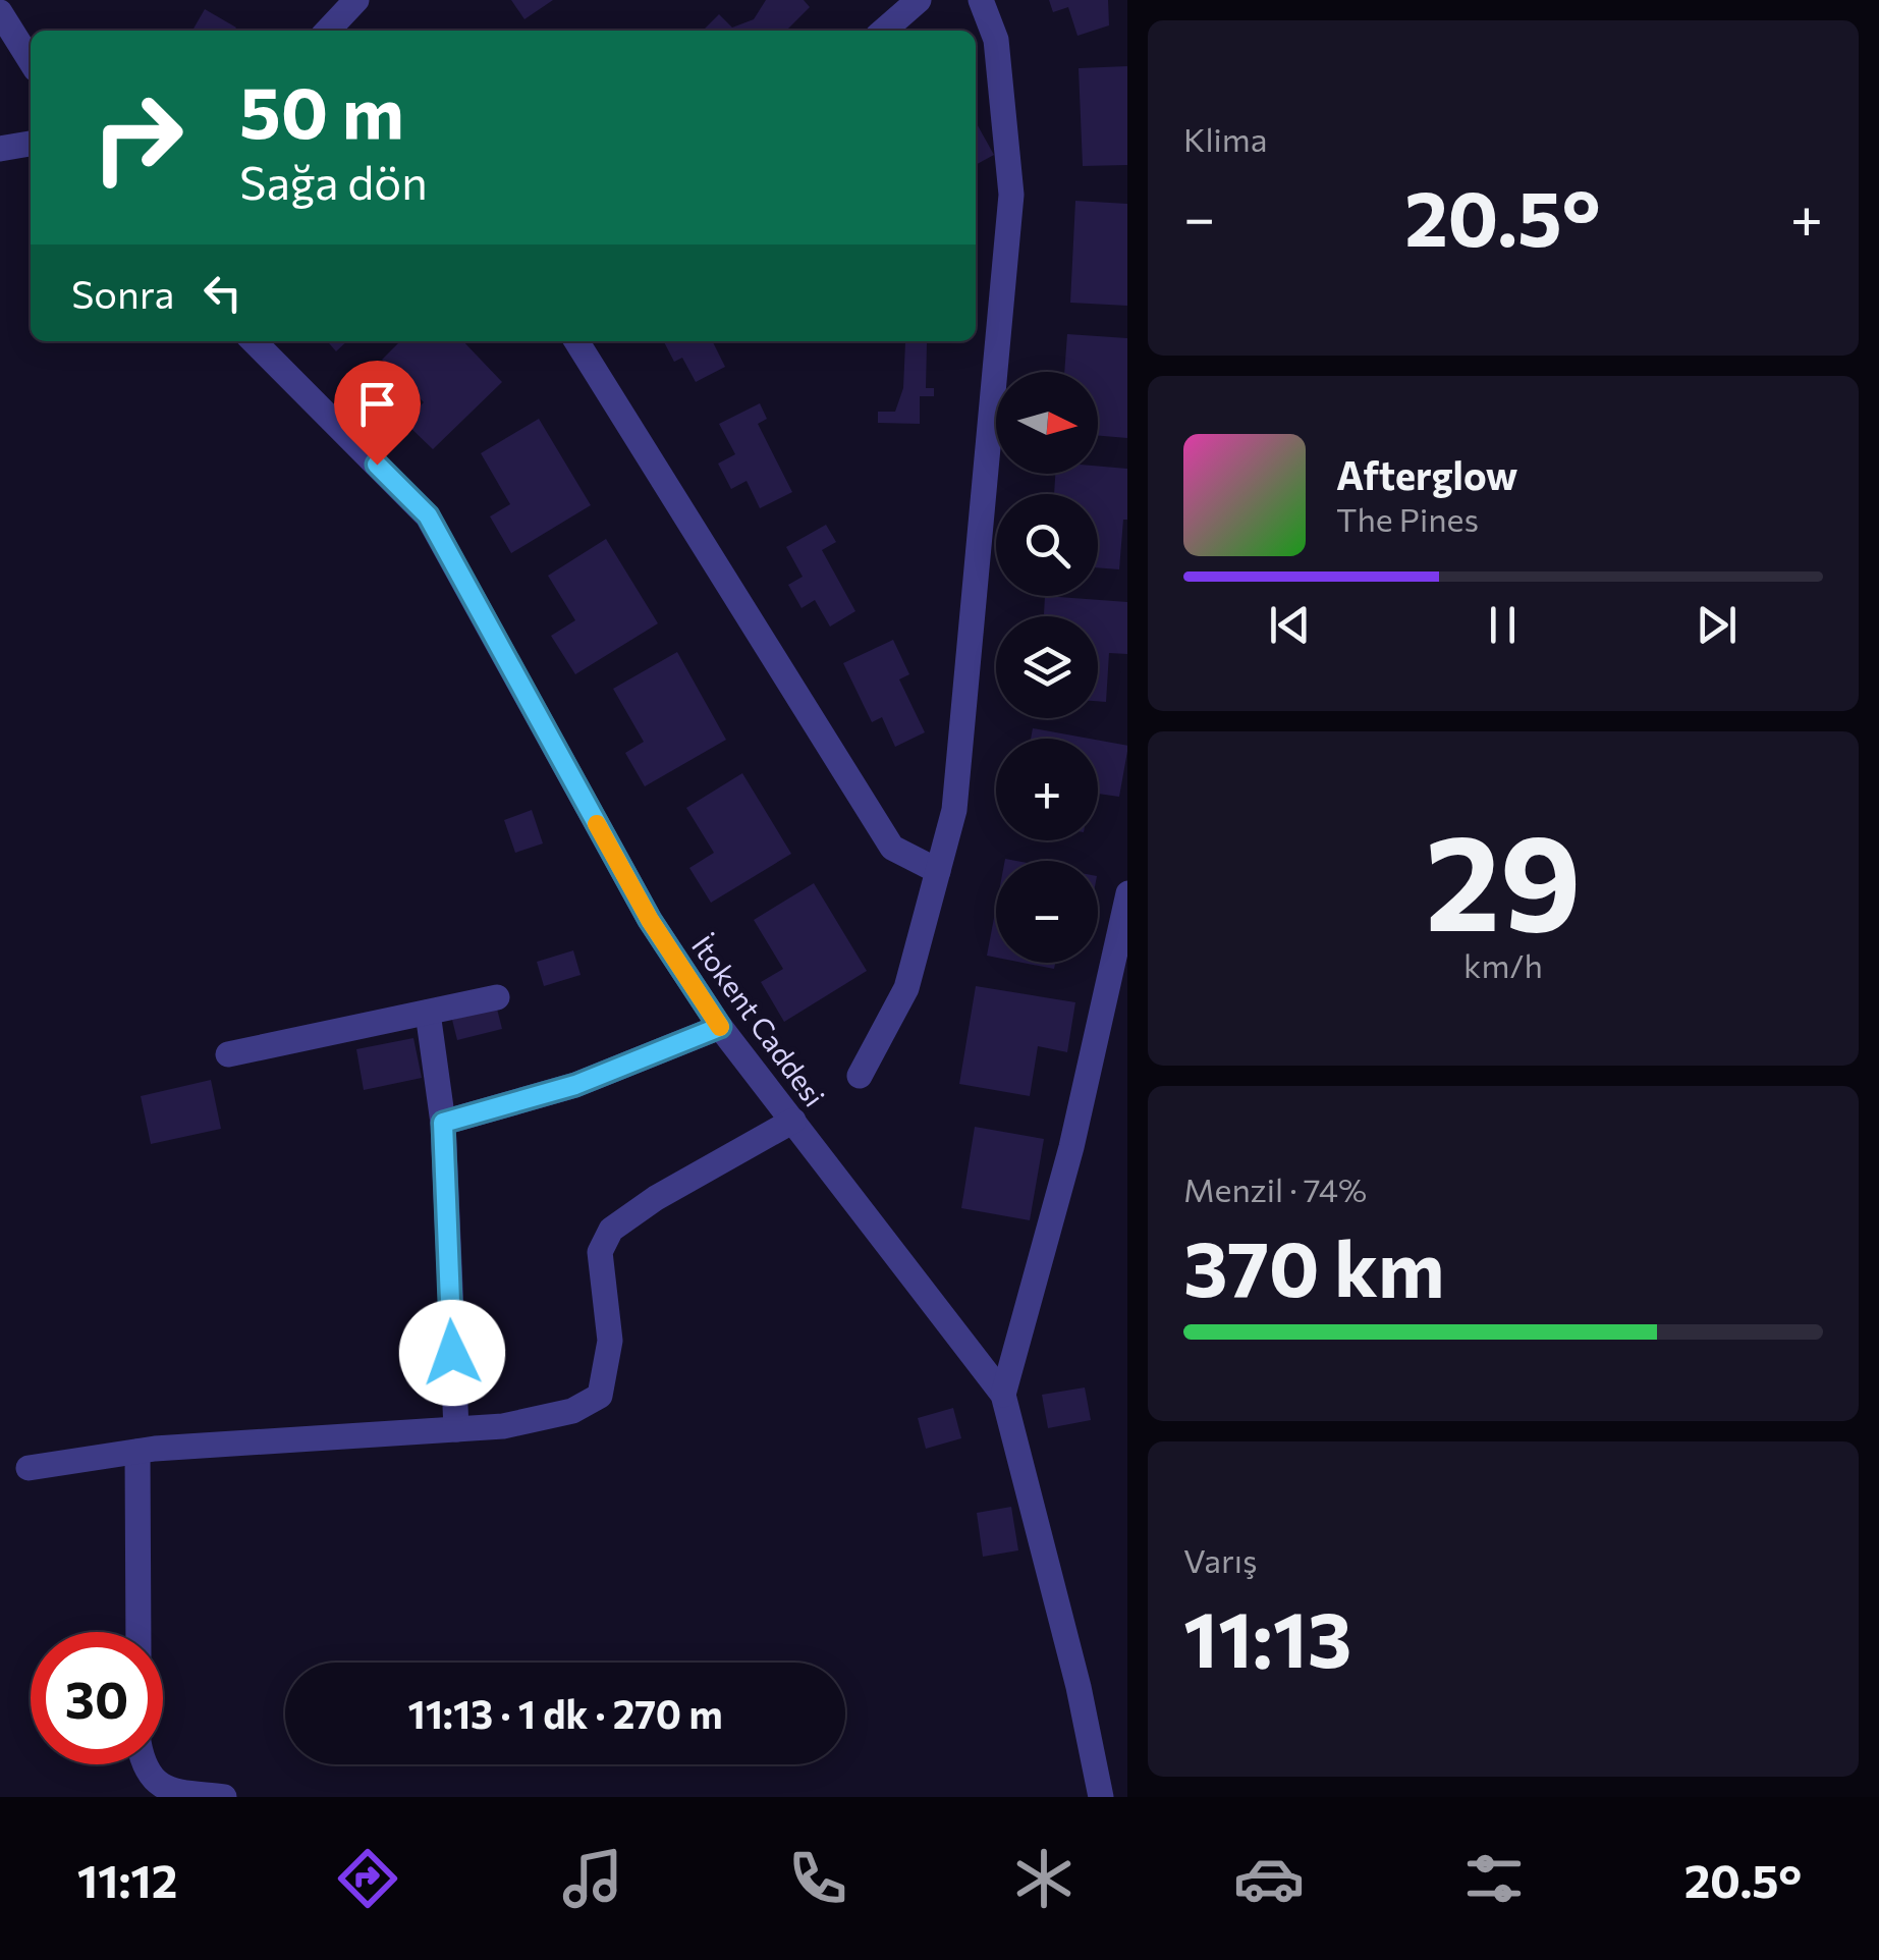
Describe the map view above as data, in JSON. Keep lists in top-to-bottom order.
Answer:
{
  "streets": {
    "street": ["İtokent Caddesi"]
  },
  "north": "right",
  "page": {
    "tile": [
      "Klima",
      ["29", "km/h"],
      ["Menzil · 74%", "370 km"],
      ["Varış", "11:13"]
    ],
    "turn": ["50 m", "Sağa dön"],
    "heat": ["−", "20.5°", "+"],
    "then": "Sonra",
    "map_buttons": ["+", "−"],
    "song": ["Afterglow", "The Pines"],
    "limit": "30",
    "trip": "11:13 · 1 dk · 270 m",
    "tabs": ["11:12", "20.5°"]
  }
}
